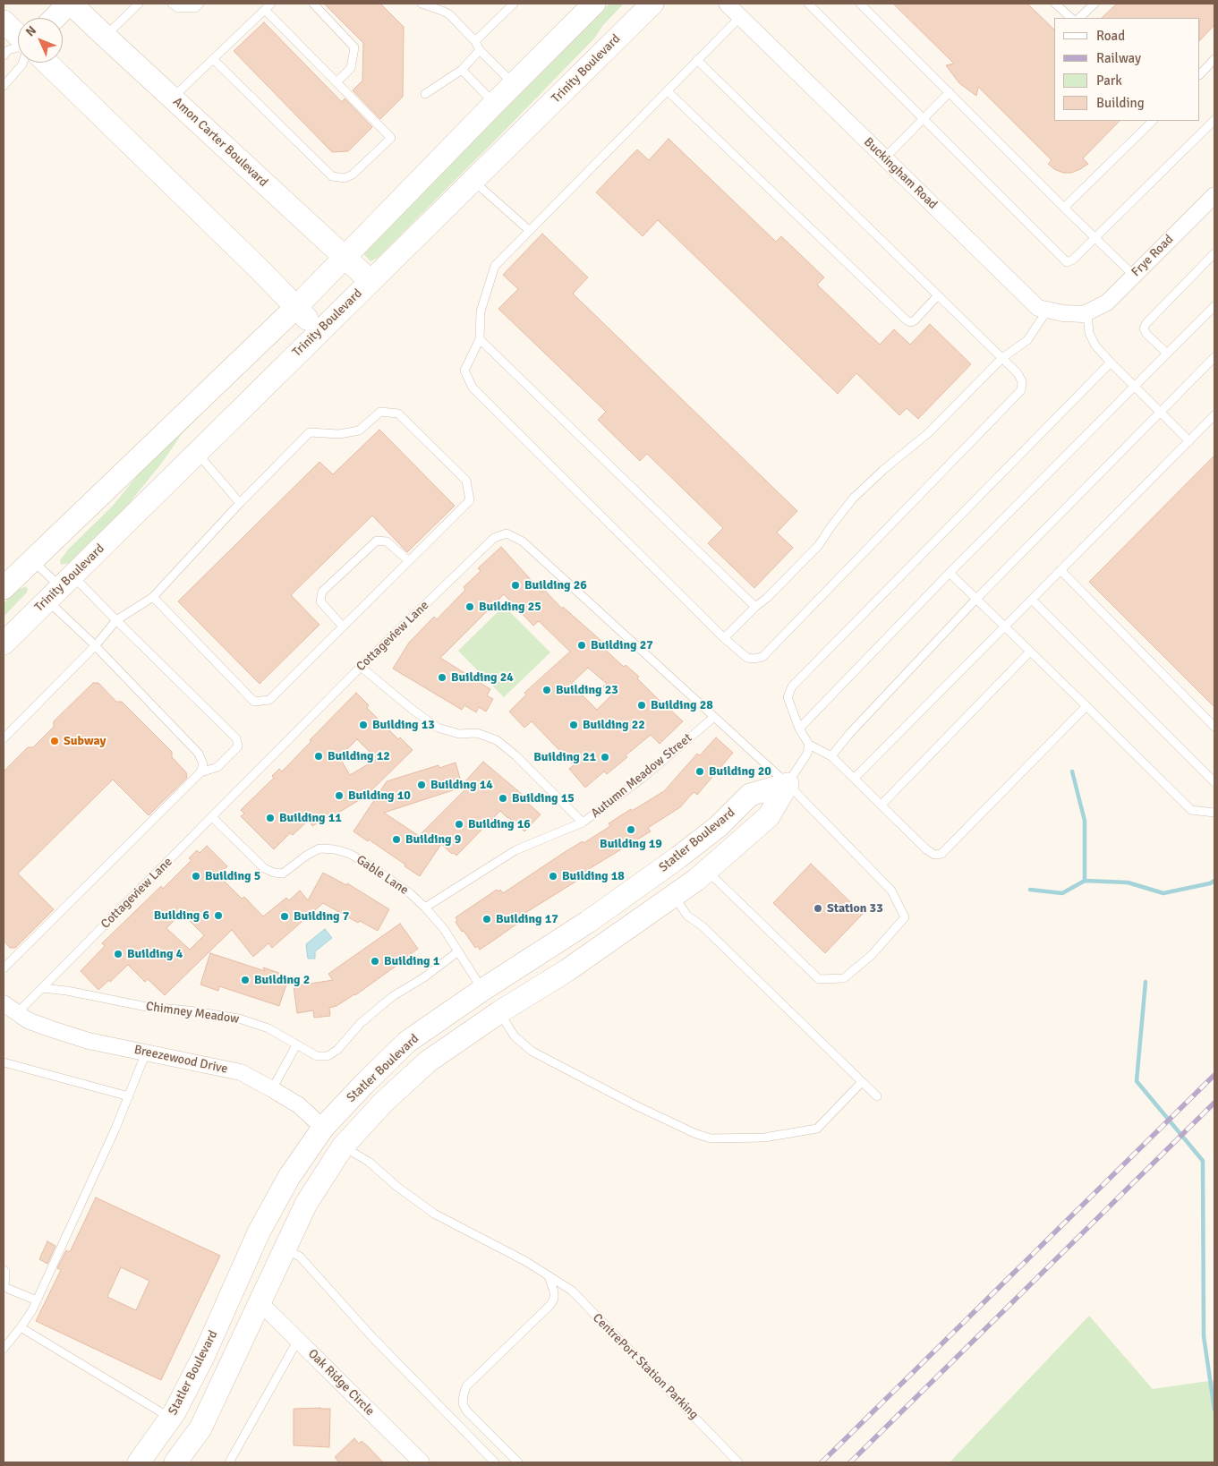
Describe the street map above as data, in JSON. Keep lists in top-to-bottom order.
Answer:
{
  "streets": {
    "street": [
      "Trinity Boulevard",
      "Amon Carter Boulevard",
      "Buckingham Road",
      "Frye Road",
      "Statler Boulevard",
      "Breezewood Drive",
      "Oak Ridge Circle"
    ],
    "lane": [
      "Cottageview Lane",
      "Autumn Meadow Street",
      "Gable Lane",
      "Chimney Meadow",
      "CentrePort Station Parking"
    ]
  },
  "crossings": [
    ["Trinity Boulevard", "Amon Carter Boulevard"],
    ["Buckingham Road", "Frye Road"],
    ["Cottageview Lane", "Autumn Meadow Street"],
    ["Cottageview Lane", "Statler Boulevard"],
    ["Cottageview Lane", "Gable Lane"],
    ["Cottageview Lane", "Chimney Meadow"],
    ["Cottageview Lane", "Breezewood Drive"],
    ["Autumn Meadow Street", "Gable Lane"],
    ["Statler Boulevard", "Gable Lane"],
    ["Statler Boulevard", "Breezewood Drive"],
    ["Statler Boulevard", "CentrePort Station Parking"],
    ["Statler Boulevard", "Oak Ridge Circle"],
    ["Gable Lane", "Chimney Meadow"],
    ["Breezewood Drive", "CentrePort Station Parking"]
  ],
  "places": [
    "Building 26",
    "Building 25",
    "Building 27",
    "Building 24",
    "Building 23",
    "Building 28",
    "Building 13",
    "Building 22",
    "Subway",
    "Building 12",
    "Building 21",
    "Building 20",
    "Building 14",
    "Building 10",
    "Building 15",
    "Building 11",
    "Building 16",
    "Building 19",
    "Building 9",
    "Building 5",
    "Building 18",
    "Station 33",
    "Building 6",
    "Building 7",
    "Building 17",
    "Building 4",
    "Building 1",
    "Building 2"
  ],
  "legend": [
    "Road",
    "Railway",
    "Park",
    "Building"
  ],
  "north": "top left"
}
